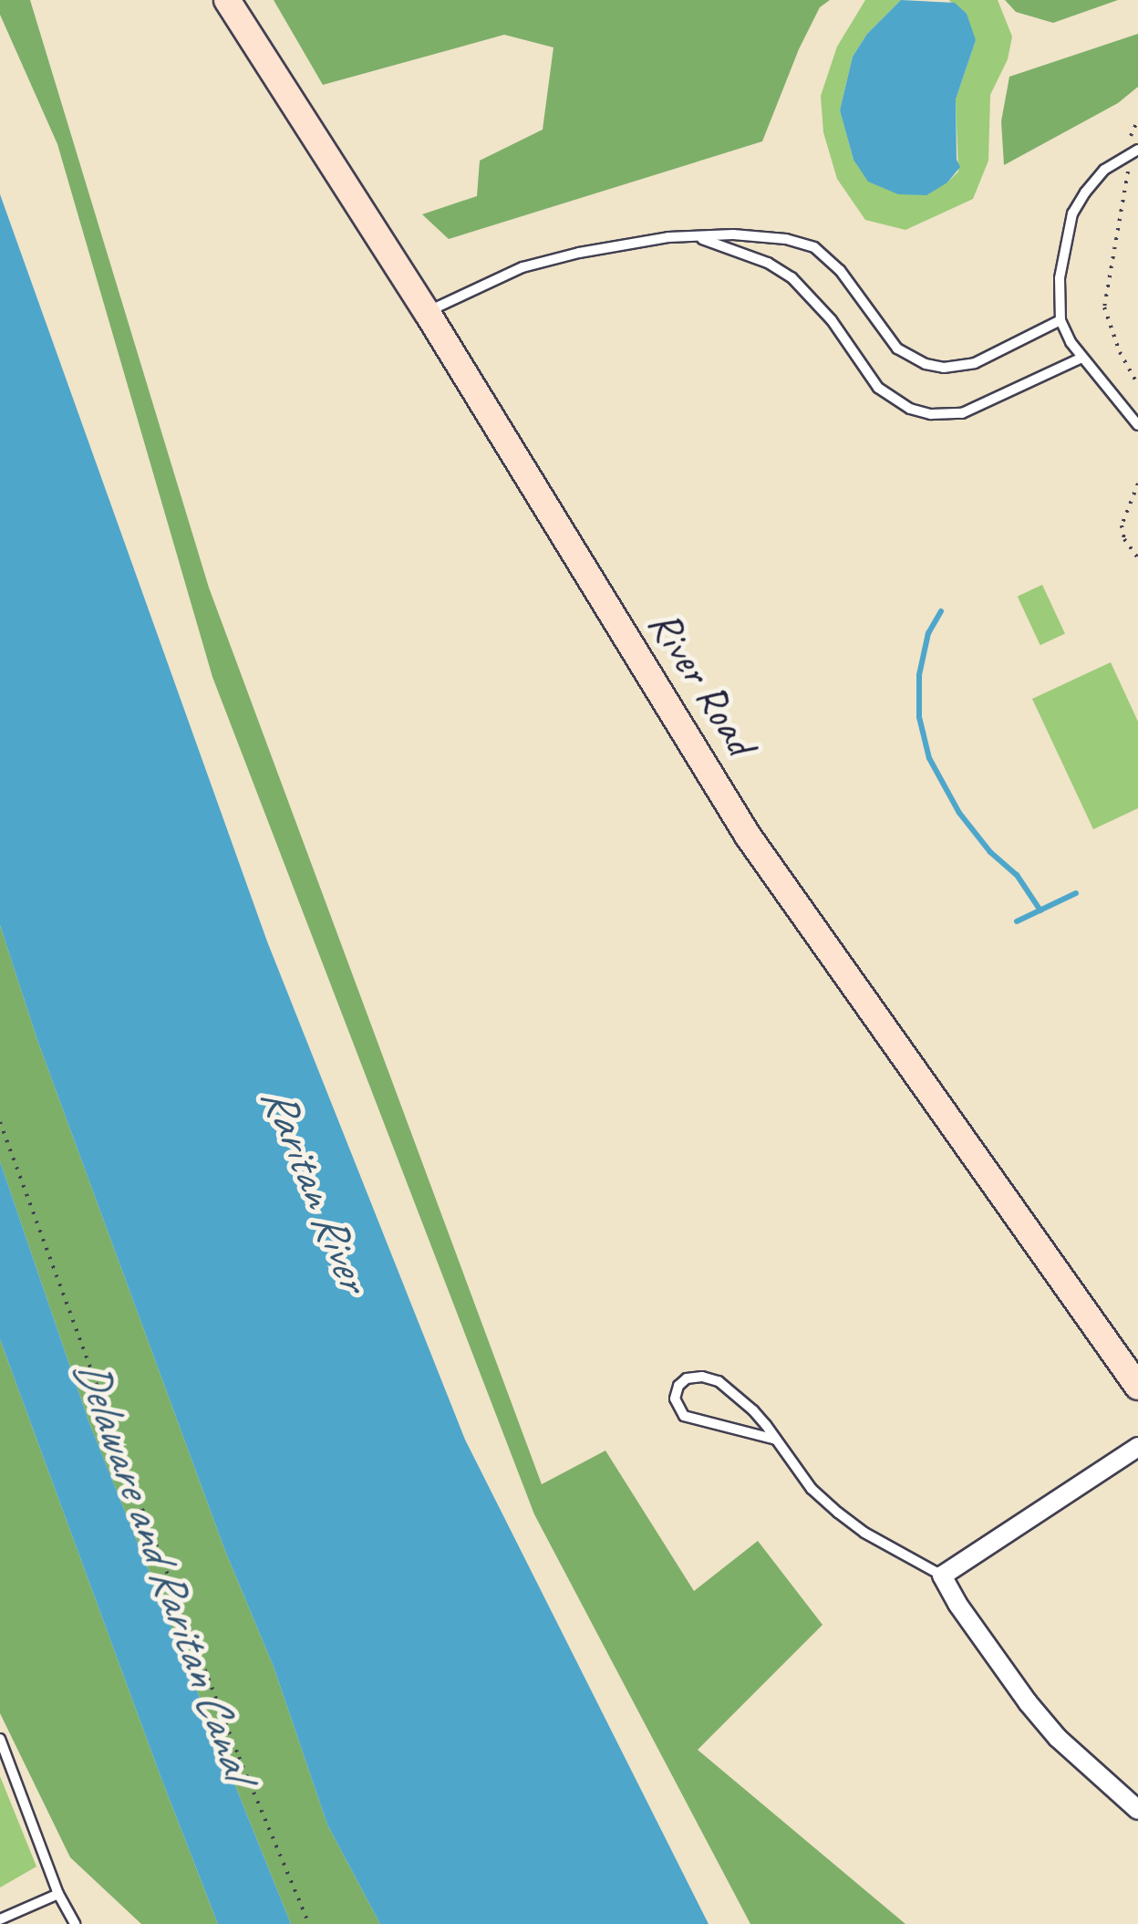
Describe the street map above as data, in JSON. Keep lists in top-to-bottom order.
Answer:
{
  "streets": {
    "main road": ["River Road"]
  },
  "water": ["Raritan River", "Delaware and Raritan Canal"]
}
